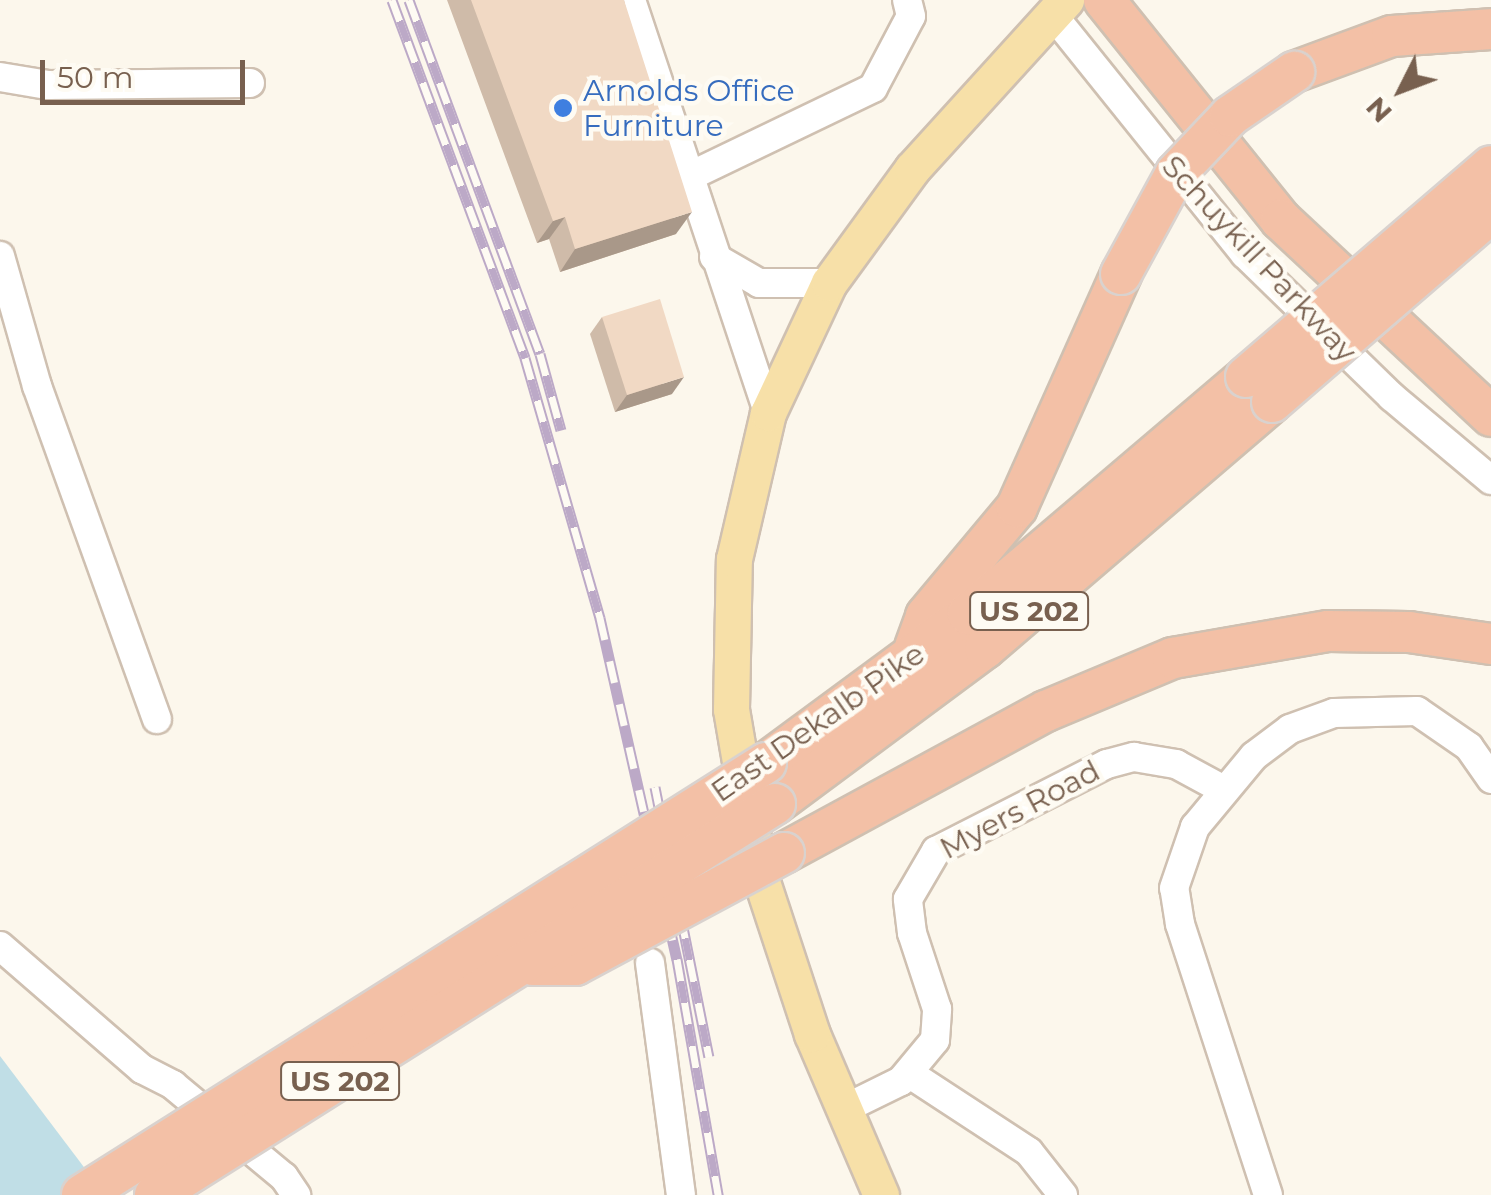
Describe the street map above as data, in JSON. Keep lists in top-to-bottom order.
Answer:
{
  "streets": {
    "highway": ["US 202", "East Dekalb Pike"],
    "street": ["Schuykill Parkway", "Myers Road"]
  },
  "places": ["Arnolds Office Furniture"],
  "scale_bar": "50 m",
  "north": "bottom left"
}
